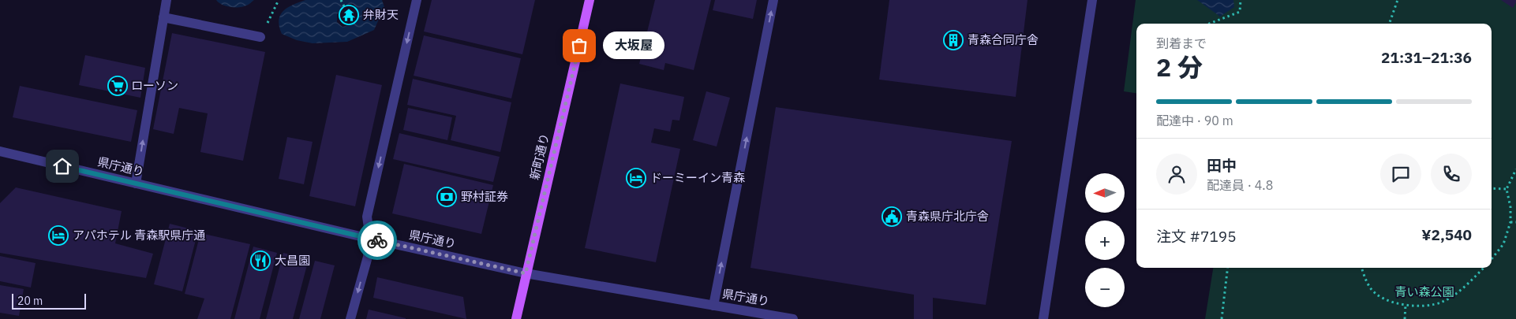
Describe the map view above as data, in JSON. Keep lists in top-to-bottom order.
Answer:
{
  "streets": {
    "main road": ["新町通り"],
    "street": ["県庁通り"]
  },
  "crossings": [
    ["新町通り", "県庁通り"]
  ],
  "parks": ["青い森公園"],
  "places": {
    "temple": ["弁財天"],
    "building": ["青森合同庁舎"],
    "other": ["大坂屋"],
    "supermarket": ["ローソン"],
    "hotel": ["ドーミーイン青森", "アパホテル 青森駅県庁通"],
    "bank": ["野村証券"],
    "public building": ["青森県庁北庁舎"],
    "restaurant": ["大昌園"]
  },
  "scale_bar": "20 m",
  "north": "left",
  "page": {
    "heading": ["2 分", "到着まで", "21:31–21:36"],
    "panel": [
      "田中",
      "配達員 · 4.8",
      "注文 #7195",
      "¥2,540"
    ],
    "bubble": "大坂屋",
    "bar": "配達中 · 90 m",
    "map_buttons": ["+", "−"],
    "scale": "20 m"
  }
}
